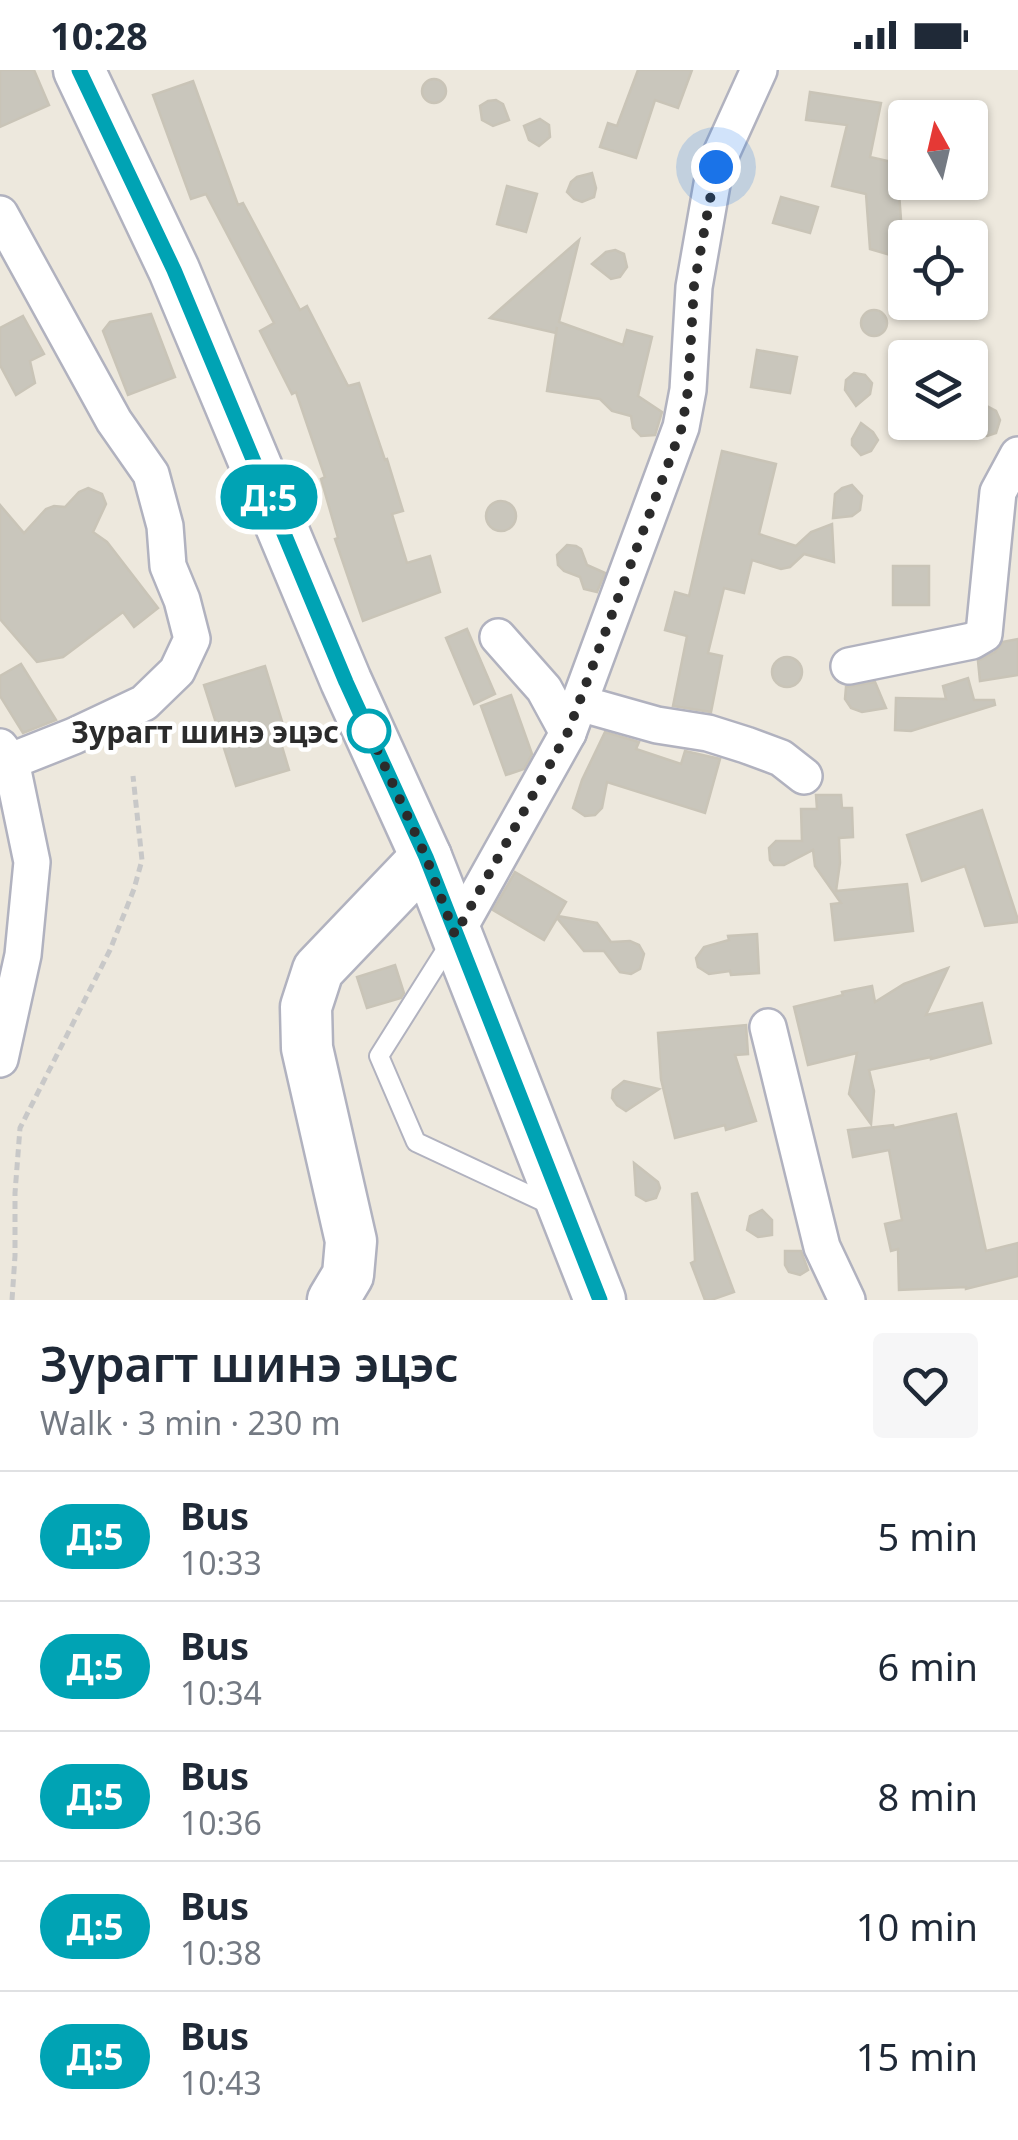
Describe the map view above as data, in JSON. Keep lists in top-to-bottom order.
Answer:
{
  "places": ["Зурагт шинэ эцэс"],
  "lines": ["bus line Д:5"],
  "north": "top",
  "page": {
    "status": "10:28",
    "on_map": "Д:5",
    "heading": ["Зурагт шинэ эцэс", "Walk · 3 min · 230 m"],
    "list": [
      {
        "mark": "Д:5",
        "name": "Bus",
        "note": "10:33",
        "value": "5 min"
      },
      {
        "mark": "Д:5",
        "name": "Bus",
        "note": "10:34",
        "value": "6 min"
      },
      {
        "mark": "Д:5",
        "name": "Bus",
        "note": "10:36",
        "value": "8 min"
      },
      {
        "mark": "Д:5",
        "name": "Bus",
        "note": "10:38",
        "value": "10 min"
      },
      {
        "mark": "Д:5",
        "name": "Bus",
        "note": "10:43",
        "value": "15 min"
      }
    ]
  }
}
